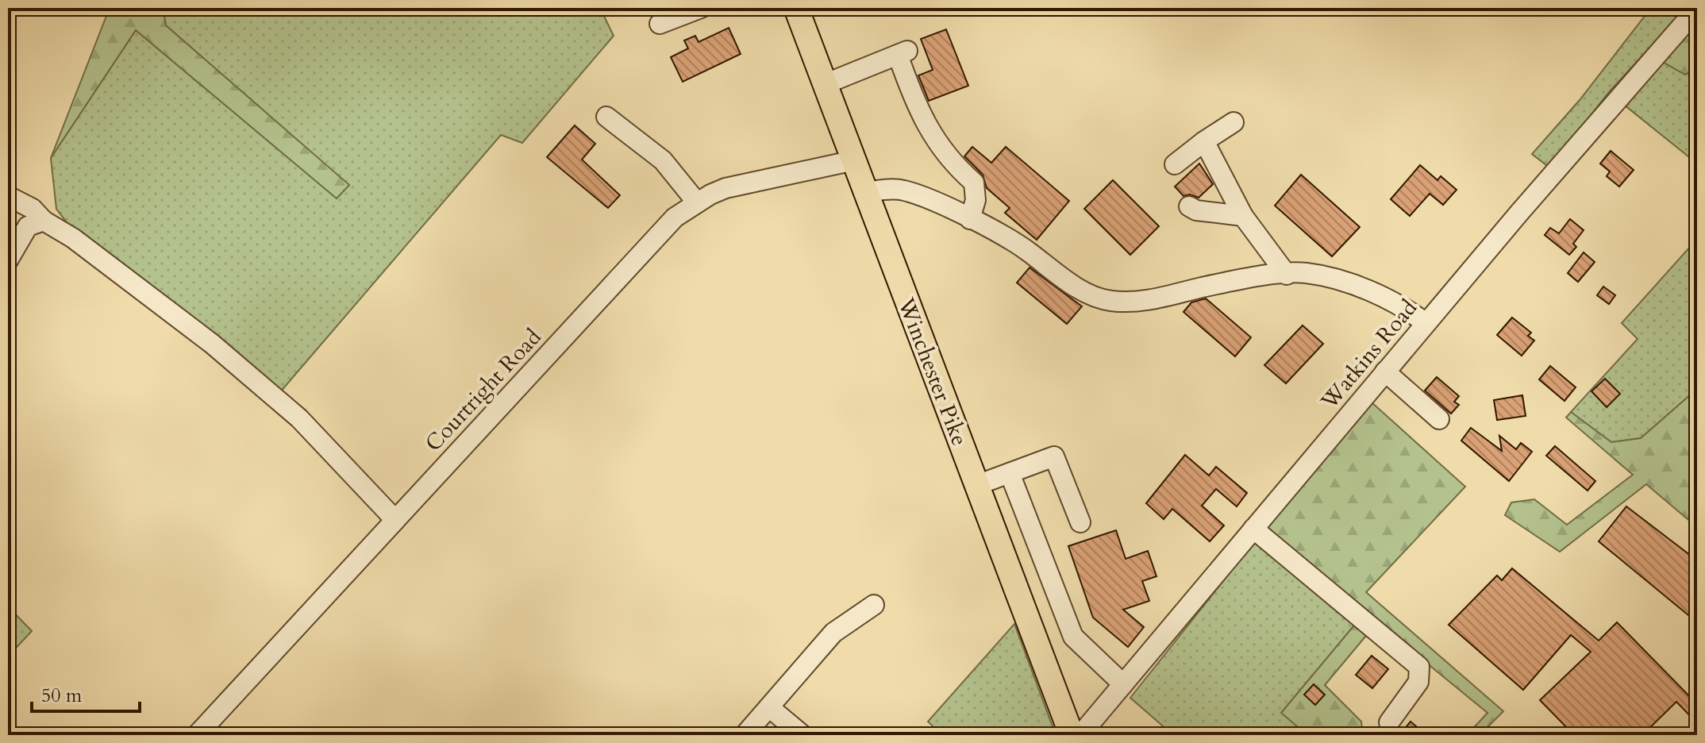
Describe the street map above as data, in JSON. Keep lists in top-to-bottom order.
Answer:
{
  "streets": {
    "main road": ["Winchester Pike"],
    "street": ["Watkins Road", "Courtright Road"]
  },
  "crossings": [
    ["Winchester Pike", "Courtright Road"]
  ],
  "scale_bar": "50 m"
}
